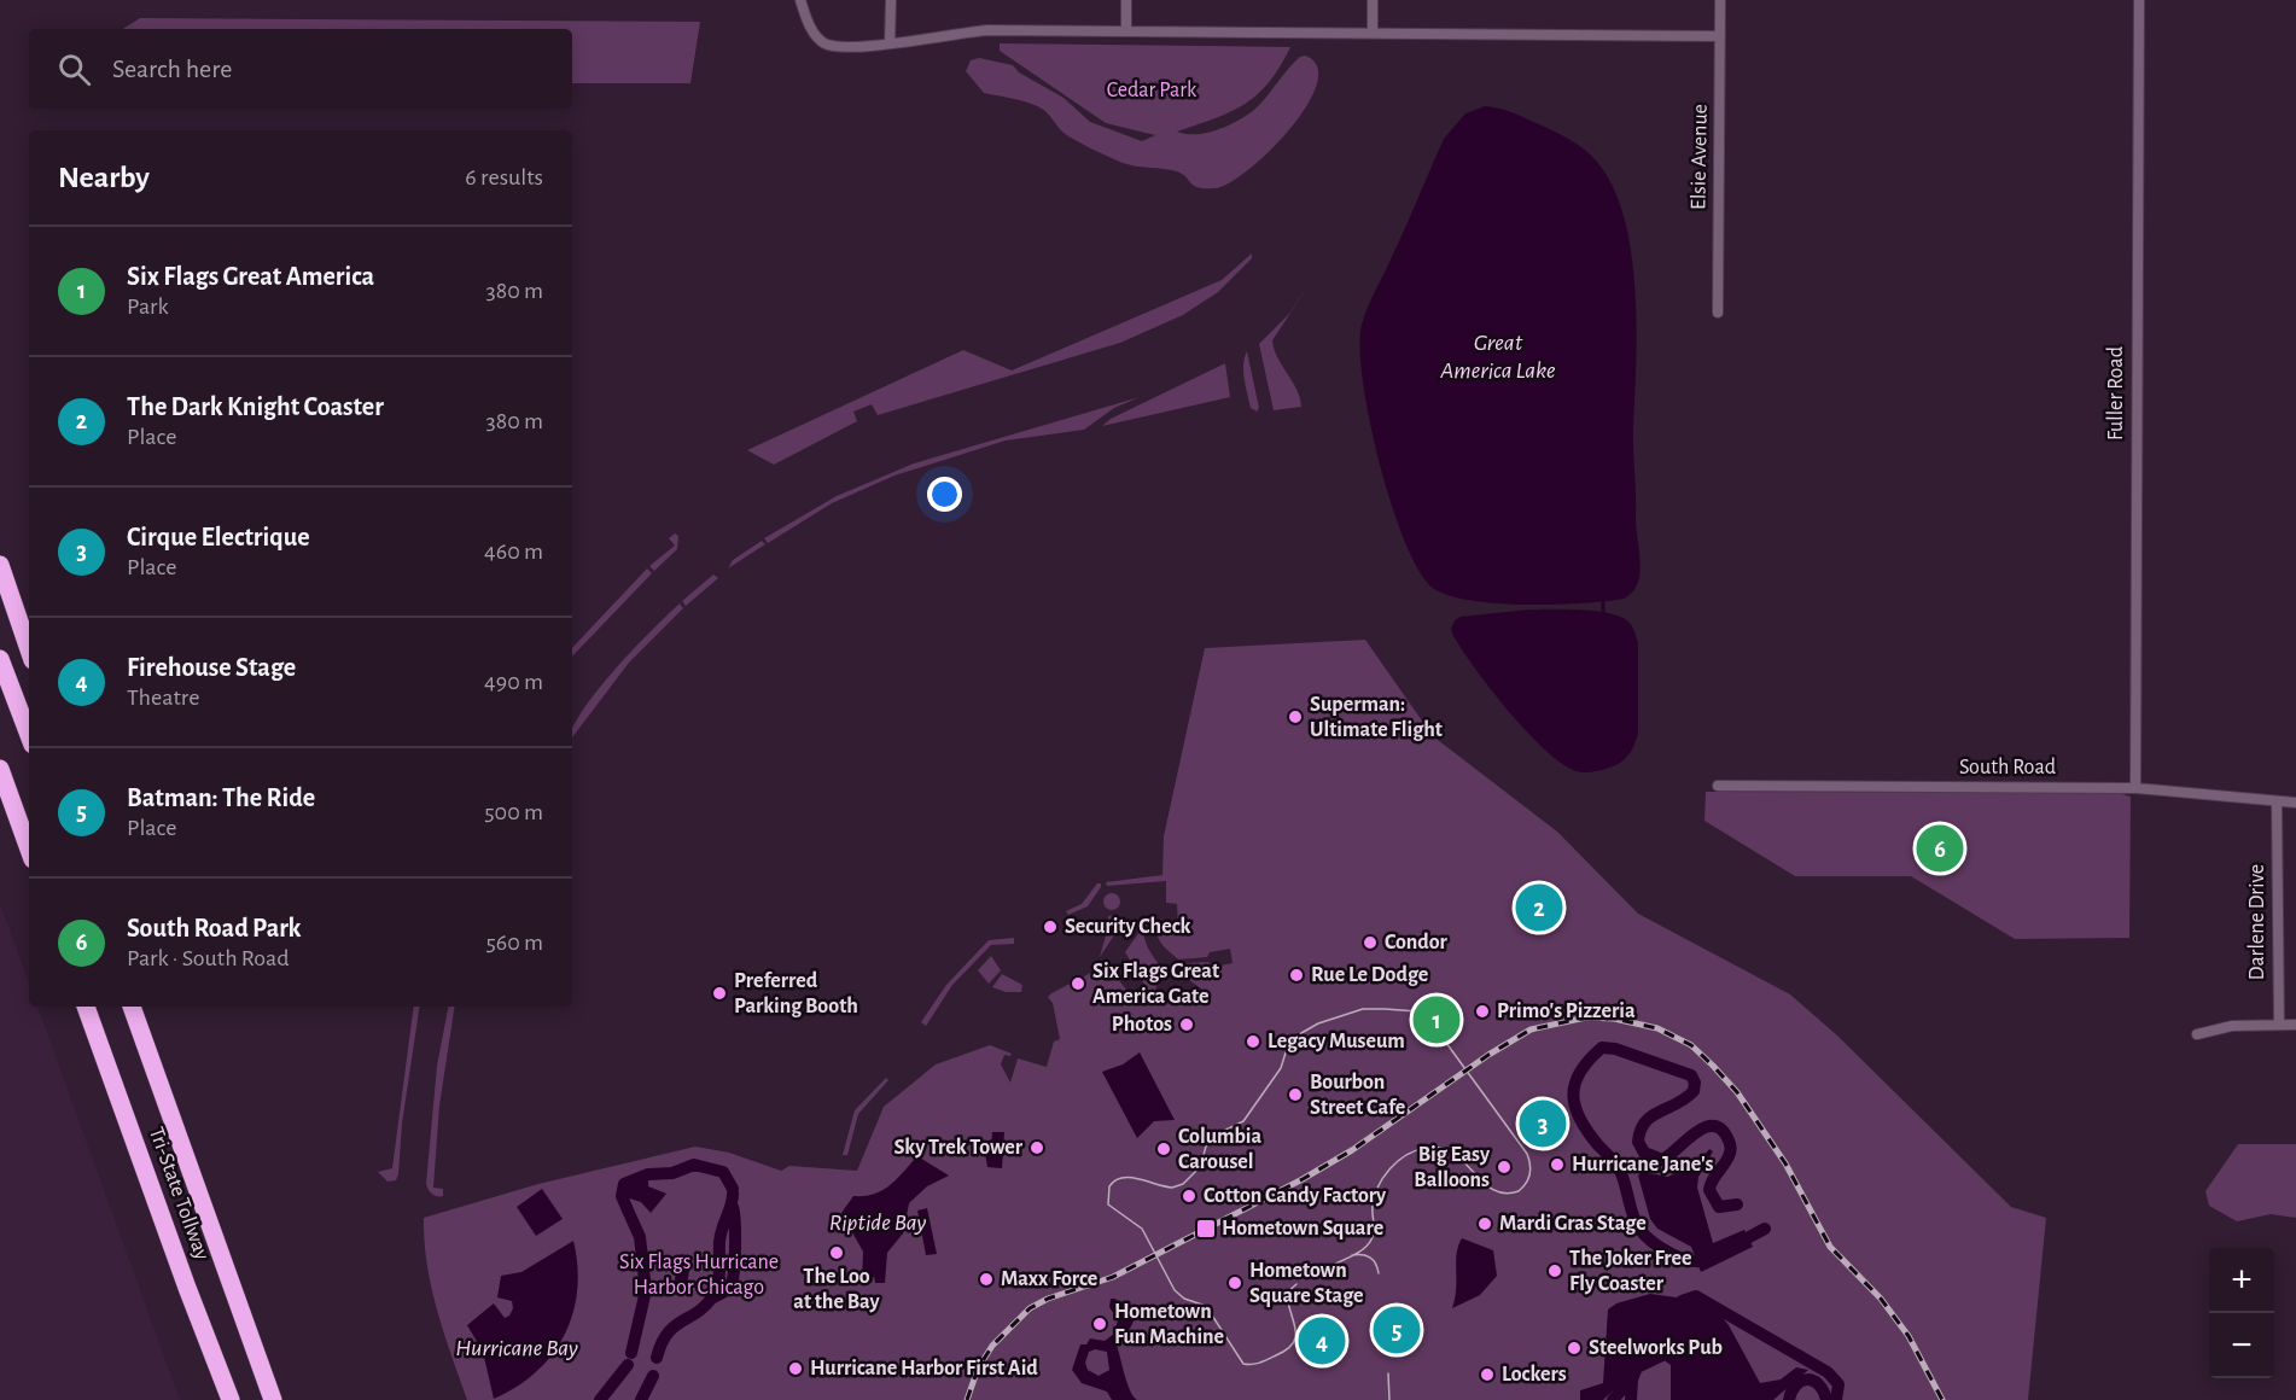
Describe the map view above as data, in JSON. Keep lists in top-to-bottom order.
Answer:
{
  "streets": {
    "highway": ["Tri-State Tollway"],
    "street": [
      "Elsie Avenue",
      "Fuller Road",
      "South Road",
      "Darlene Drive"
    ]
  },
  "crossings": [
    ["Fuller Road", "South Road"],
    ["South Road", "Darlene Drive"]
  ],
  "water": ["Great America Lake", "Riptide Bay", "Hurricane Bay"],
  "parks": ["Cedar Park", "Six Flags Hurricane Harbor Chicago"],
  "places": {
    "other": [
      "Superman: Ultimate Flight",
      "Security Check",
      "Condor",
      "Rue Le Dodge",
      "Six Flags Great America Gate",
      "Preferred Parking Booth",
      "Primo's Pizzeria",
      "Photos",
      "Legacy Museum",
      "Bourbon Street Cafe",
      "Sky Trek Tower",
      "Columbia Carousel",
      "Hurricane Jane's",
      "Big Easy Balloons",
      "Cotton Candy Factory",
      "Mardi Gras Stage",
      "The Loo at the Bay",
      "The Joker Free Fly Coaster",
      "Maxx Force",
      "Hometown Square Stage",
      "Hometown Fun Machine",
      "Steelworks Pub",
      "Hurricane Harbor First Aid",
      "Lockers"
    ],
    "transit": ["Hometown Square"]
  },
  "page": {
    "search": "Search here",
    "heading": ["Nearby", "6 results"],
    "list": [
      {
        "mark": "1",
        "name": "Six Flags Great America",
        "note": "Park",
        "value": "380 m"
      },
      {
        "mark": "2",
        "name": "The Dark Knight Coaster",
        "note": "Place",
        "value": "380 m"
      },
      {
        "mark": "3",
        "name": "Cirque Electrique",
        "note": "Place",
        "value": "460 m"
      },
      {
        "mark": "4",
        "name": "Firehouse Stage",
        "note": "Theatre",
        "value": "490 m"
      },
      {
        "mark": "5",
        "name": "Batman: The Ride",
        "note": "Place",
        "value": "500 m"
      },
      {
        "mark": "6",
        "name": "South Road Park",
        "note": "Park · South Road",
        "value": "560 m"
      }
    ],
    "pins": [
      "6",
      "2",
      "1",
      "3",
      "5",
      "4"
    ],
    "map_buttons": ["+", "−"]
  }
}
